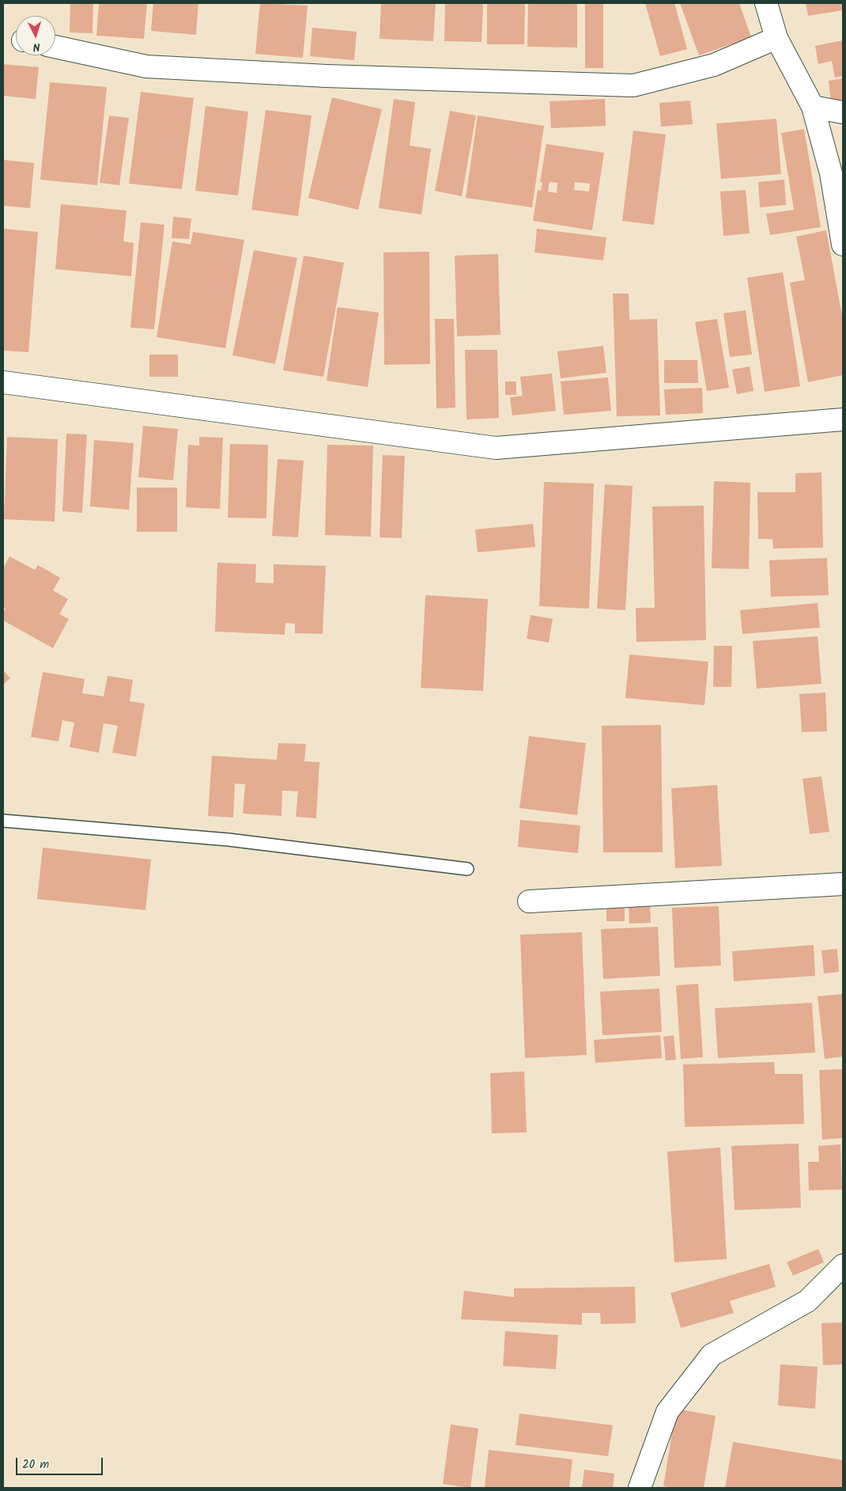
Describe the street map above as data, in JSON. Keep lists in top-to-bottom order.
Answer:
{
  "scale_bar": "20 m",
  "north": "bottom"
}
